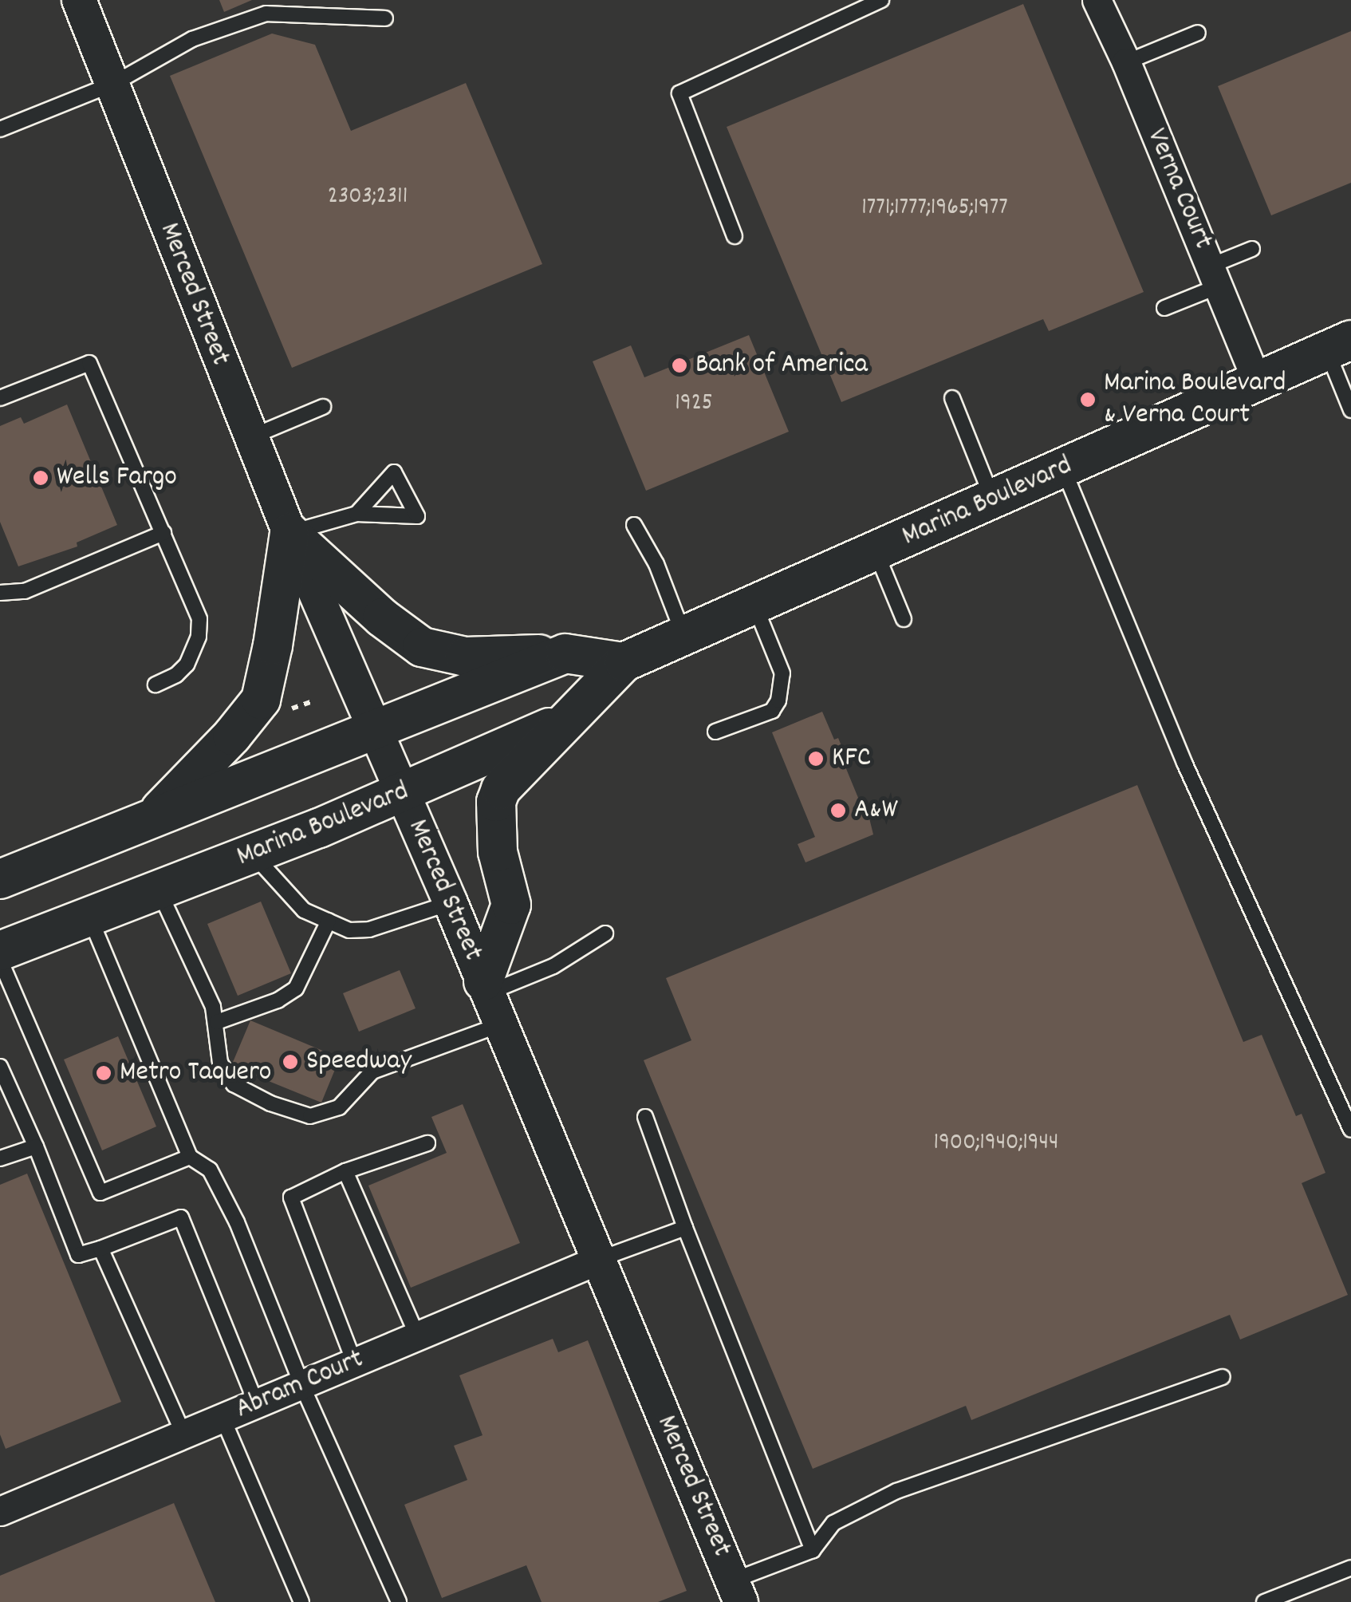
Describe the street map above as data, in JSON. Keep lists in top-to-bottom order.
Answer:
{
  "streets": {
    "main road": ["Marina Boulevard"],
    "street": ["Verna Court", "Merced Street", "Abram Court"]
  },
  "crossings": [
    ["Verna Court", "Marina Boulevard"],
    ["Merced Street", "Marina Boulevard"],
    ["Merced Street", "Abram Court"]
  ],
  "places": [
    "Bank of America",
    "Marina Boulevard & Verna Court",
    "Wells Fargo",
    "KFC",
    "A&W",
    "Speedway",
    "Metro Taquero"
  ],
  "house_numbers": [
    "2303;2311",
    "1771;1777;1965;1977",
    "1925",
    "1900;1940;1944"
  ]
}
